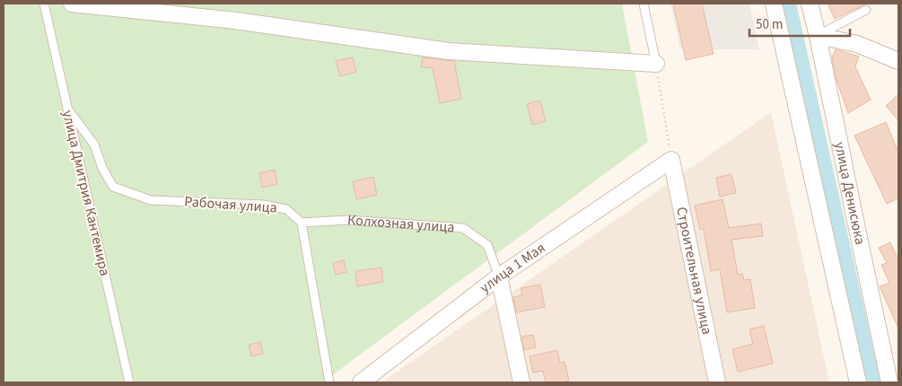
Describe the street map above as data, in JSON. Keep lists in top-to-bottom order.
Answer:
{
  "streets": {
    "street": [
      "улица Денисюка",
      "Колхозная улица",
      "улица 1 Мая",
      "Строительная улица"
    ],
    "lane": ["улица Дмитрия Кантемира", "Рабочая улица"]
  },
  "crossings": [
    ["улица Дмитрия Кантемира", "Рабочая улица"],
    ["Рабочая улица", "Колхозная улица"],
    ["Колхозная улица", "улица 1 Мая"],
    ["улица 1 Мая", "Строительная улица"]
  ],
  "scale_bar": "50 m"
}
